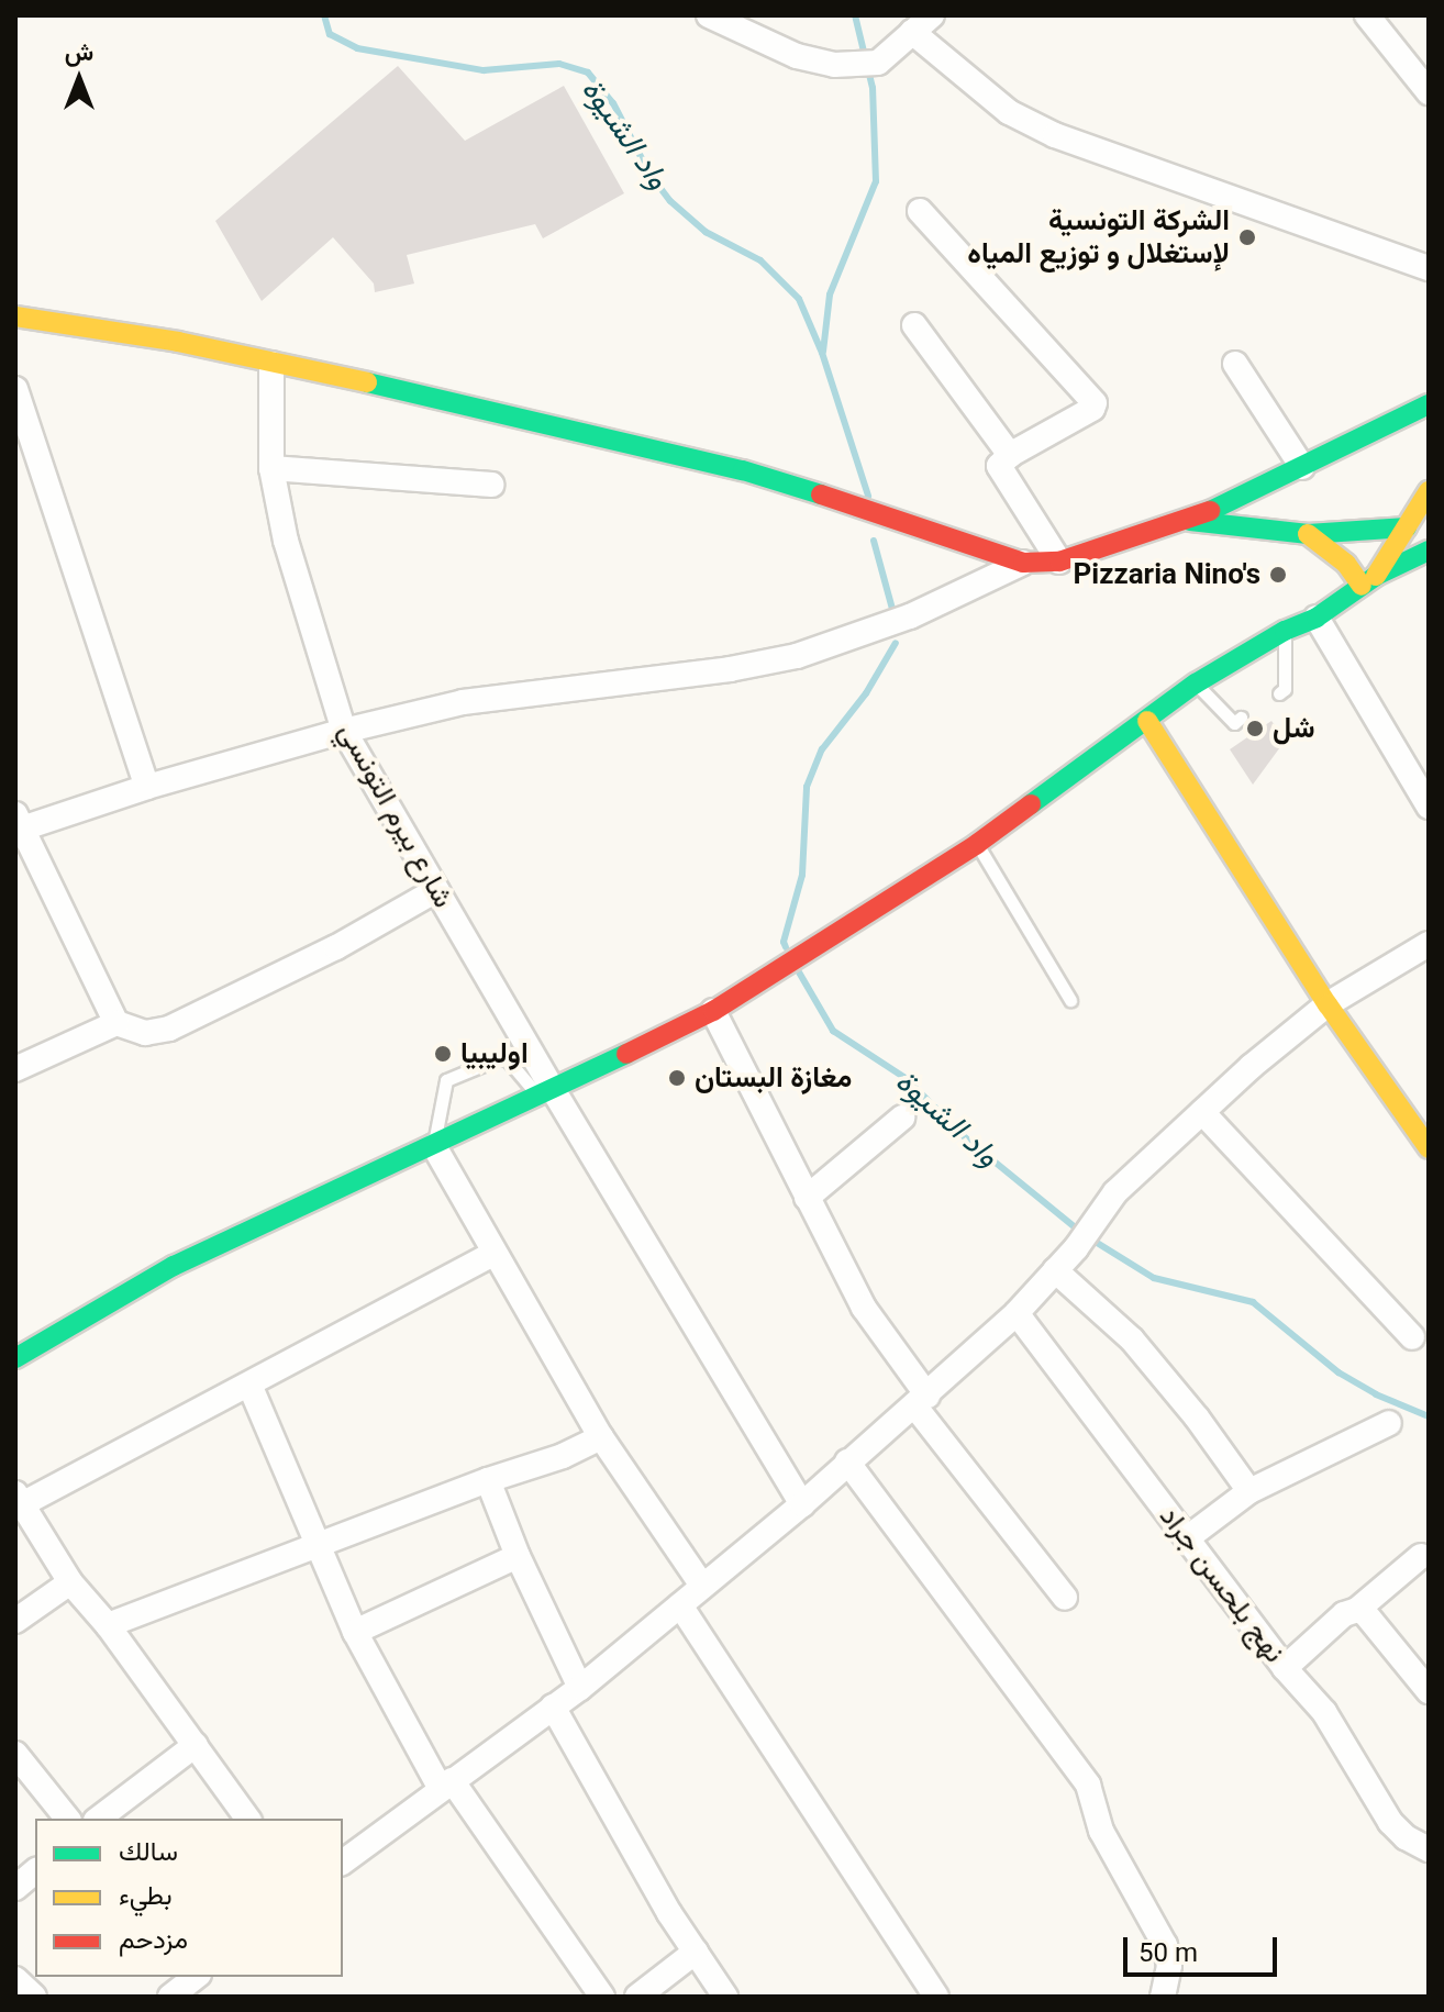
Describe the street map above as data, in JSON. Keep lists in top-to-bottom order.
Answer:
{
  "streets": {
    "street": ["شارع بيرم التونسي", "نهج بلحسن جراد"]
  },
  "water": ["واد الشيوة"],
  "places": [
    "الشركة التونسية لإستغلال و توزيع المياه",
    "Pizzaria Nino's",
    "شل",
    "اوليبيا",
    "مغازة البستان"
  ],
  "legend": ["سالك", "بطيء", "مزدحم"],
  "scale_bar": "50 m",
  "north": "top"
}
